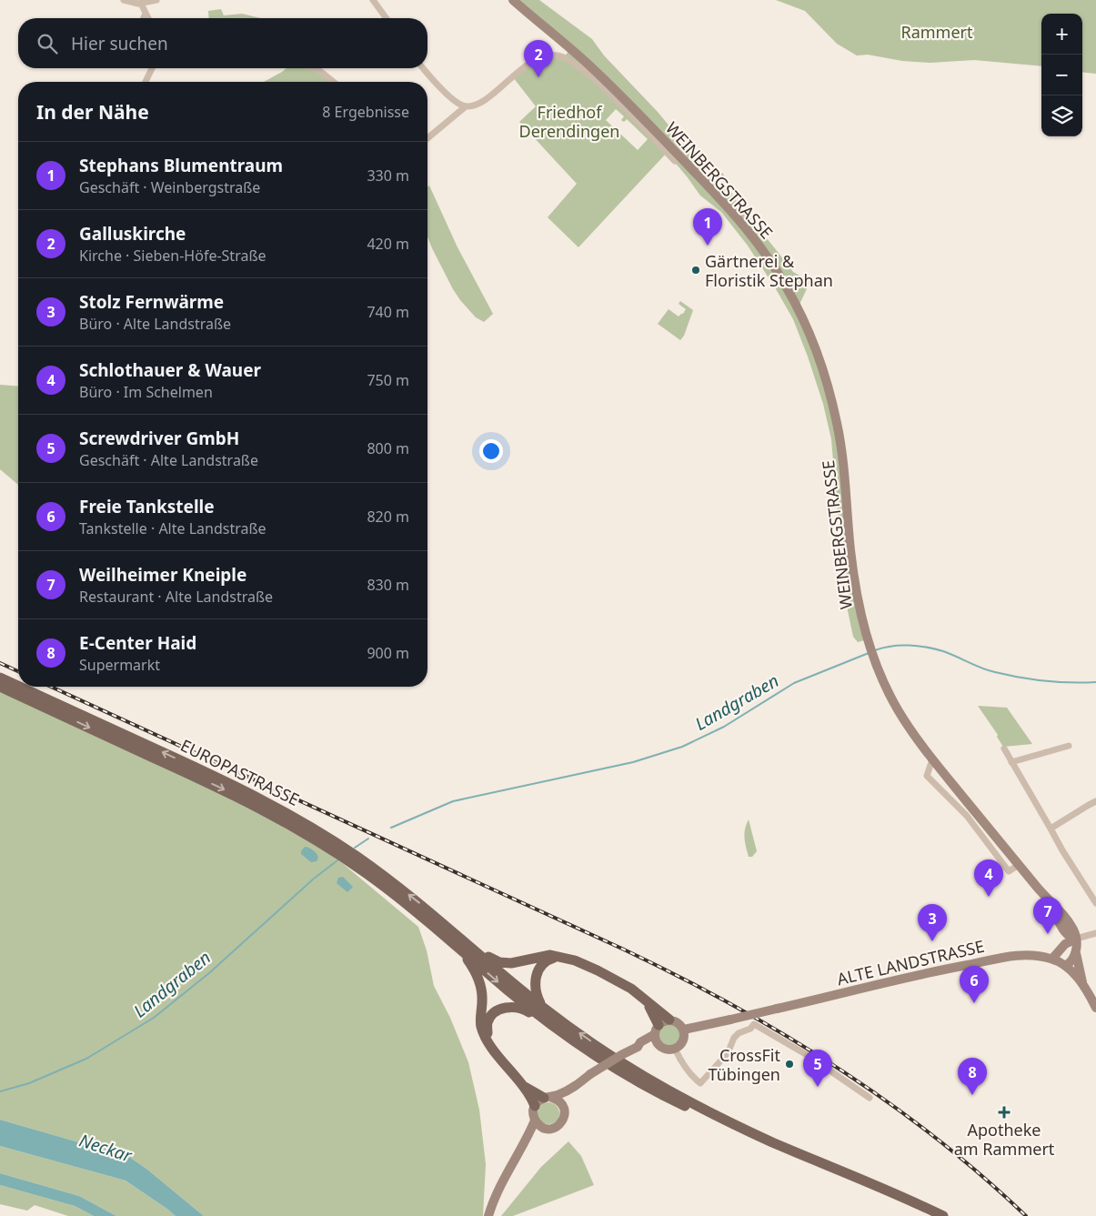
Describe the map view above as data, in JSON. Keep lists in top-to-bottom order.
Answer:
{
  "streets": {
    "main road": ["EUROPASTRASSE"],
    "street": ["WEINBERGSTRASSE", "ALTE LANDSTRASSE"]
  },
  "water": ["Landgraben", "Neckar"],
  "parks": ["Rammert", "Friedhof Derendingen"],
  "places": {
    "other": ["Gärtnerei & Floristik Stephan", "CrossFit Tübingen"],
    "health": ["Apotheke am Rammert"]
  },
  "page": {
    "map_buttons": ["+", "−"],
    "search": "Hier suchen",
    "pins": [
      "2",
      "1",
      "4",
      "7",
      "3",
      "6",
      "5",
      "8"
    ],
    "heading": ["In der Nähe", "8 Ergebnisse"],
    "list": [
      {
        "mark": "1",
        "name": "Stephans Blumentraum",
        "note": "Geschäft · Weinbergstraße",
        "value": "330 m"
      },
      {
        "mark": "2",
        "name": "Galluskirche",
        "note": "Kirche · Sieben-Höfe-Straße",
        "value": "420 m"
      },
      {
        "mark": "3",
        "name": "Stolz Fernwärme",
        "note": "Büro · Alte Landstraße",
        "value": "740 m"
      },
      {
        "mark": "4",
        "name": "Schlothauer & Wauer",
        "note": "Büro · Im Schelmen",
        "value": "750 m"
      },
      {
        "mark": "5",
        "name": "Screwdriver GmbH",
        "note": "Geschäft · Alte Landstraße",
        "value": "800 m"
      },
      {
        "mark": "6",
        "name": "Freie Tankstelle",
        "note": "Tankstelle · Alte Landstraße",
        "value": "820 m"
      },
      {
        "mark": "7",
        "name": "Weilheimer Kneiple",
        "note": "Restaurant · Alte Landstraße",
        "value": "830 m"
      },
      {
        "mark": "8",
        "name": "E-Center Haid",
        "note": "Supermarkt",
        "value": "900 m"
      }
    ]
  }
}
